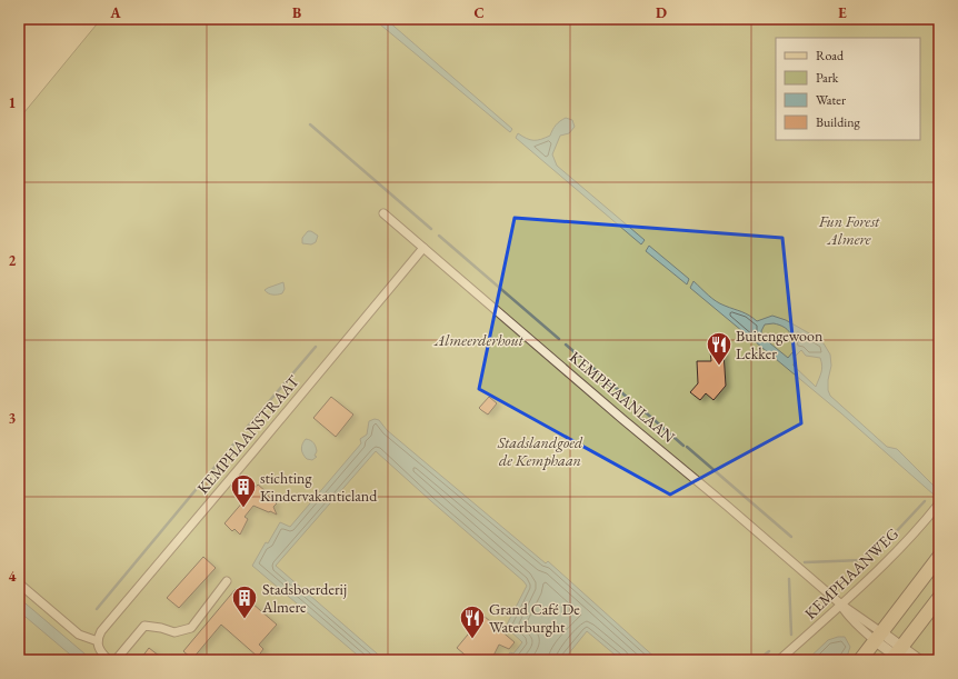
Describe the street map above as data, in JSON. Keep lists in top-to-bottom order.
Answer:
{
  "streets": {
    "street": ["KEMPHAANLAAN", "KEMPHAANSTRAAT", "KEMPHAANWEG"]
  },
  "crossings": [
    ["KEMPHAANLAAN", "KEMPHAANSTRAAT"],
    ["KEMPHAANLAAN", "KEMPHAANWEG"]
  ],
  "parks": ["Fun Forest Almere", "Almeerderhout", "Stadslandgoed de Kemphaan"],
  "places": {
    "restaurant": ["Buitengewoon Lekker", "Grand Café De Waterburght"],
    "building": ["stichting Kindervakantieland", "Stadsboerderij Almere"]
  },
  "legend": [
    "Road",
    "Park",
    "Water",
    "Building"
  ],
  "grid": {
    "columns": [
      "A",
      "B",
      "C",
      "D",
      "E"
    ],
    "rows": [
      "1",
      "2",
      "3",
      "4"
    ]
  }
}
